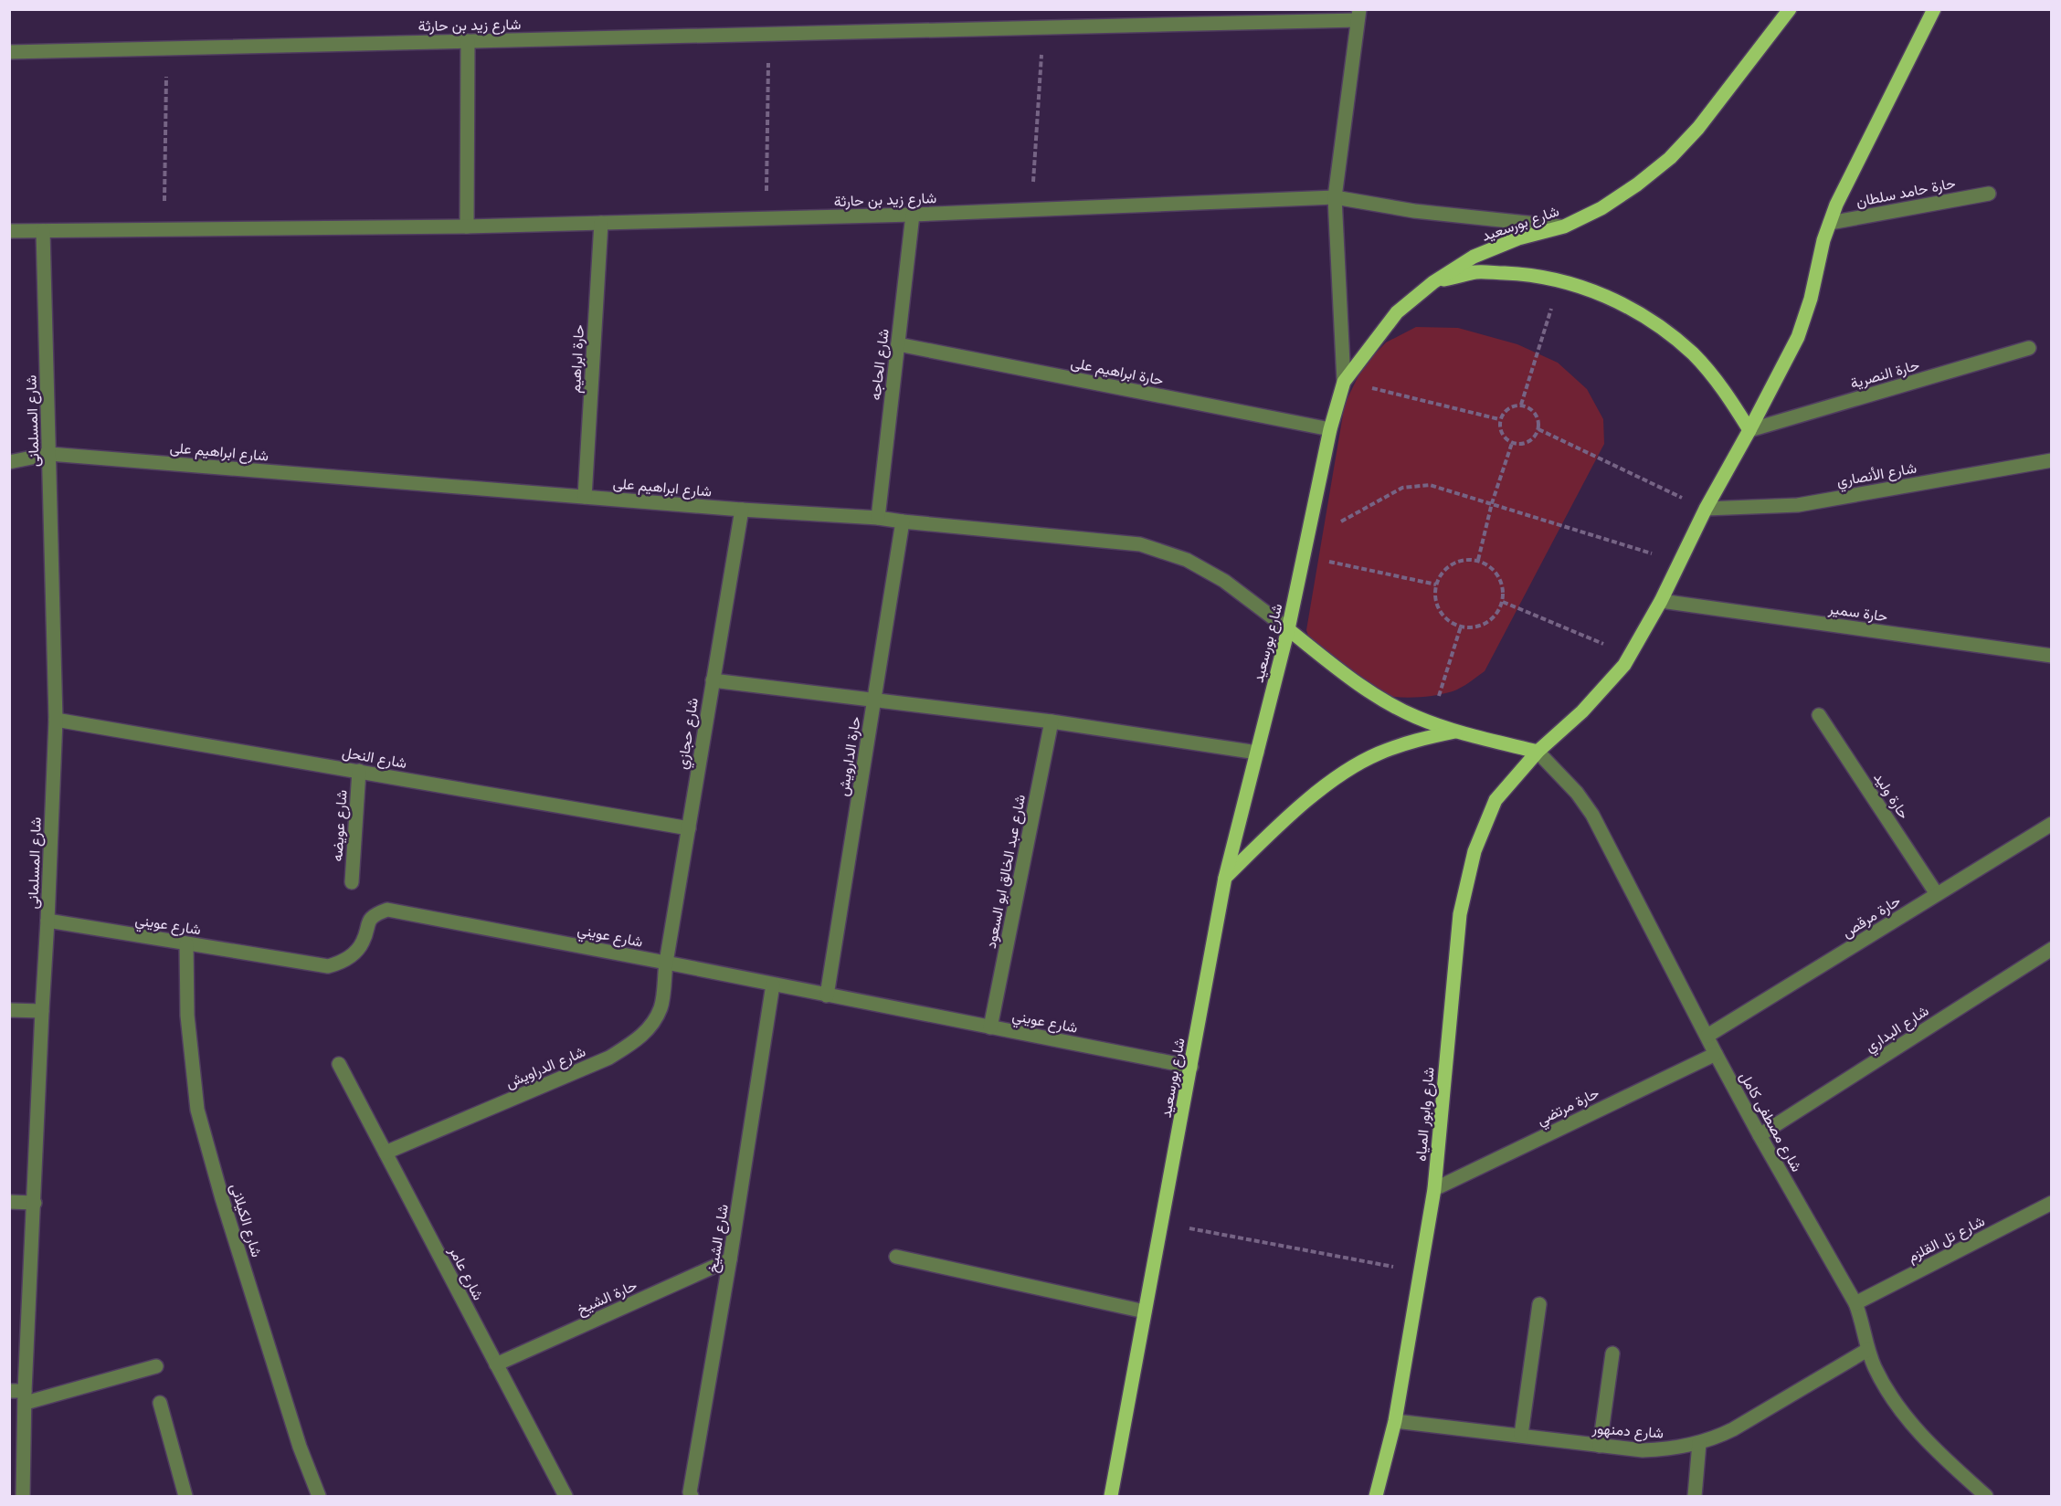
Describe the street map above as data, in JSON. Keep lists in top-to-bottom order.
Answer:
{
  "streets": {
    "main road": ["شارع بورسعيد", "شارع وابور المياه"],
    "street": [
      "شارع زيد بن حارثة",
      "حارة حامد سلطان",
      "حارة ابراهيم",
      "شارع الحاجه",
      "حارة ابراهيم على",
      "حارة النصرية",
      "شارع المسلمانى",
      "شارع ابراهيم على",
      "شارع الأنصاري",
      "حارة سمير",
      "شارع حجازي",
      "حارة الدارويش",
      "شارع النحل",
      "حارة وليد",
      "شارع عويضه",
      "شارع عبد الخالق ابو السعود",
      "حارة مرقص",
      "شارع عويني",
      "شارع البداري",
      "شارع الدراويش",
      "حارة مرتضي",
      "شارع مصطفى كامل",
      "شارع الكيلانى",
      "شارع الشيخ",
      "شارع تل القلزم",
      "شارع عامر",
      "حارة الشيخ",
      "شارع دمنهور"
    ]
  },
  "crossings": [
    ["شارع زيد بن حارثة", "شارع بورسعيد"],
    ["شارع زيد بن حارثة", "حارة ابراهيم"],
    ["شارع زيد بن حارثة", "شارع الحاجه"],
    ["شارع زيد بن حارثة", "شارع المسلمانى"],
    ["شارع بورسعيد", "حارة ابراهيم على"],
    ["شارع بورسعيد", "شارع ابراهيم على"],
    ["شارع بورسعيد", "شارع عويني"],
    ["حارة ابراهيم", "شارع ابراهيم على"],
    ["شارع الحاجه", "حارة ابراهيم على"],
    ["شارع الحاجه", "شارع ابراهيم على"],
    ["شارع المسلمانى", "شارع ابراهيم على"],
    ["شارع المسلمانى", "شارع النحل"],
    ["شارع المسلمانى", "شارع عويني"],
    ["شارع ابراهيم على", "شارع حجازي"],
    ["شارع ابراهيم على", "حارة الدارويش"],
    ["شارع حجازي", "شارع النحل"],
    ["شارع حجازي", "شارع عويني"],
    ["شارع حجازي", "شارع الدراويش"],
    ["حارة الدارويش", "شارع عويني"],
    ["شارع النحل", "شارع عويضه"],
    ["حارة وليد", "حارة مرقص"],
    ["شارع عبد الخالق ابو السعود", "شارع عويني"],
    ["حارة مرقص", "شارع مصطفى كامل"],
    ["شارع عويني", "شارع الدراويش"],
    ["شارع عويني", "شارع الكيلانى"],
    ["شارع عويني", "شارع الشيخ"],
    ["شارع البداري", "شارع مصطفى كامل"],
    ["شارع الدراويش", "شارع عامر"],
    ["حارة مرتضي", "شارع وابور المياه"],
    ["حارة مرتضي", "شارع مصطفى كامل"],
    ["شارع وابور المياه", "شارع مصطفى كامل"],
    ["شارع وابور المياه", "شارع دمنهور"],
    ["شارع مصطفى كامل", "شارع تل القلزم"],
    ["شارع مصطفى كامل", "شارع دمنهور"],
    ["شارع الشيخ", "حارة الشيخ"],
    ["شارع عامر", "حارة الشيخ"]
  ]
}
